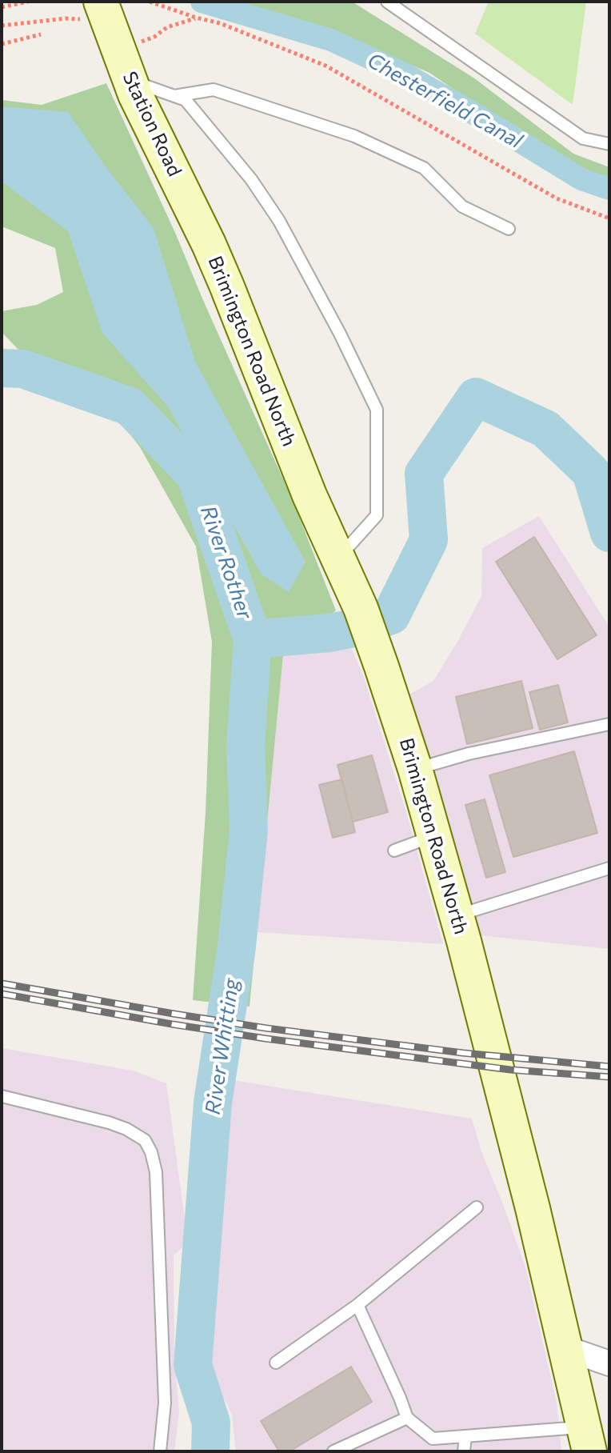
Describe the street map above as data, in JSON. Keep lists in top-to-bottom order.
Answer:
{
  "streets": {
    "main road": ["Station Road", "Brimington Road North"]
  },
  "crossings": [
    ["Station Road", "Brimington Road North"]
  ],
  "water": ["Chesterfield Canal", "River Rother", "River Whitting"]
}
